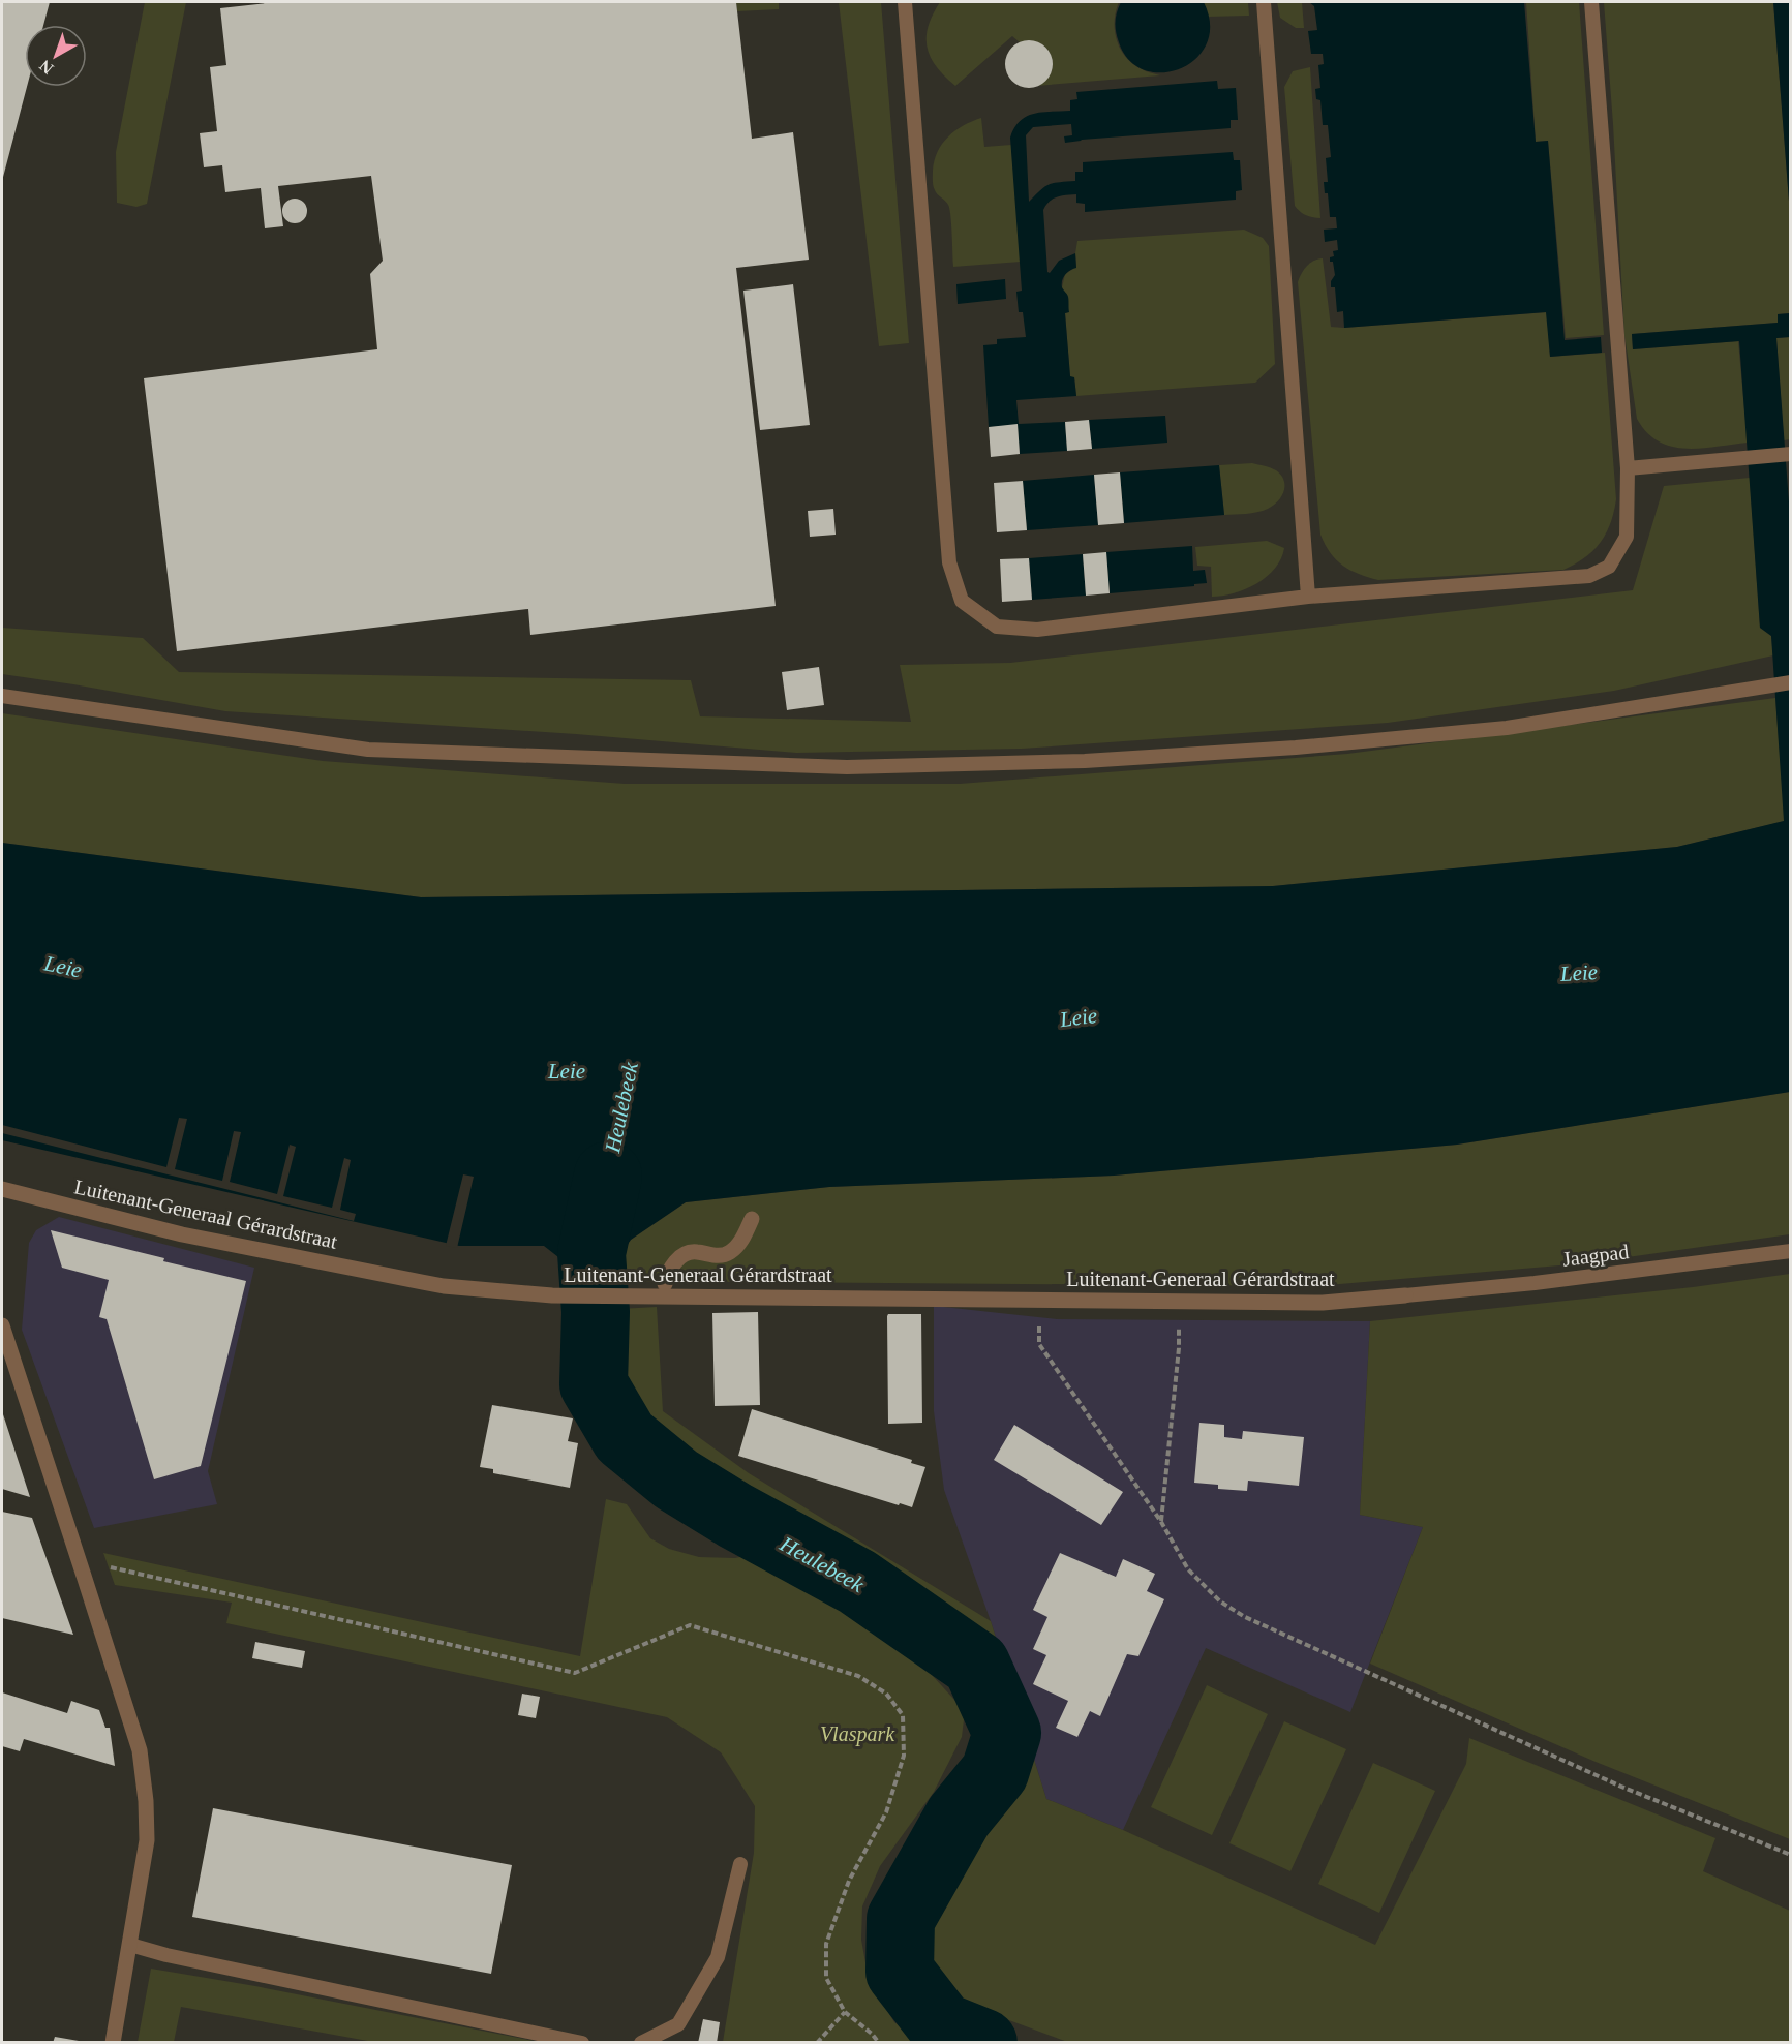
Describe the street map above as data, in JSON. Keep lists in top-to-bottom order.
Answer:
{
  "streets": {
    "street": ["Luitenant-Generaal Gérardstraat"],
    "lane": ["Jaagpad"]
  },
  "crossings": [
    ["Luitenant-Generaal Gérardstraat", "Jaagpad"]
  ],
  "water": ["Leie", "Heulebeek"],
  "parks": ["Vlaspark"],
  "north": "bottom left"
}
